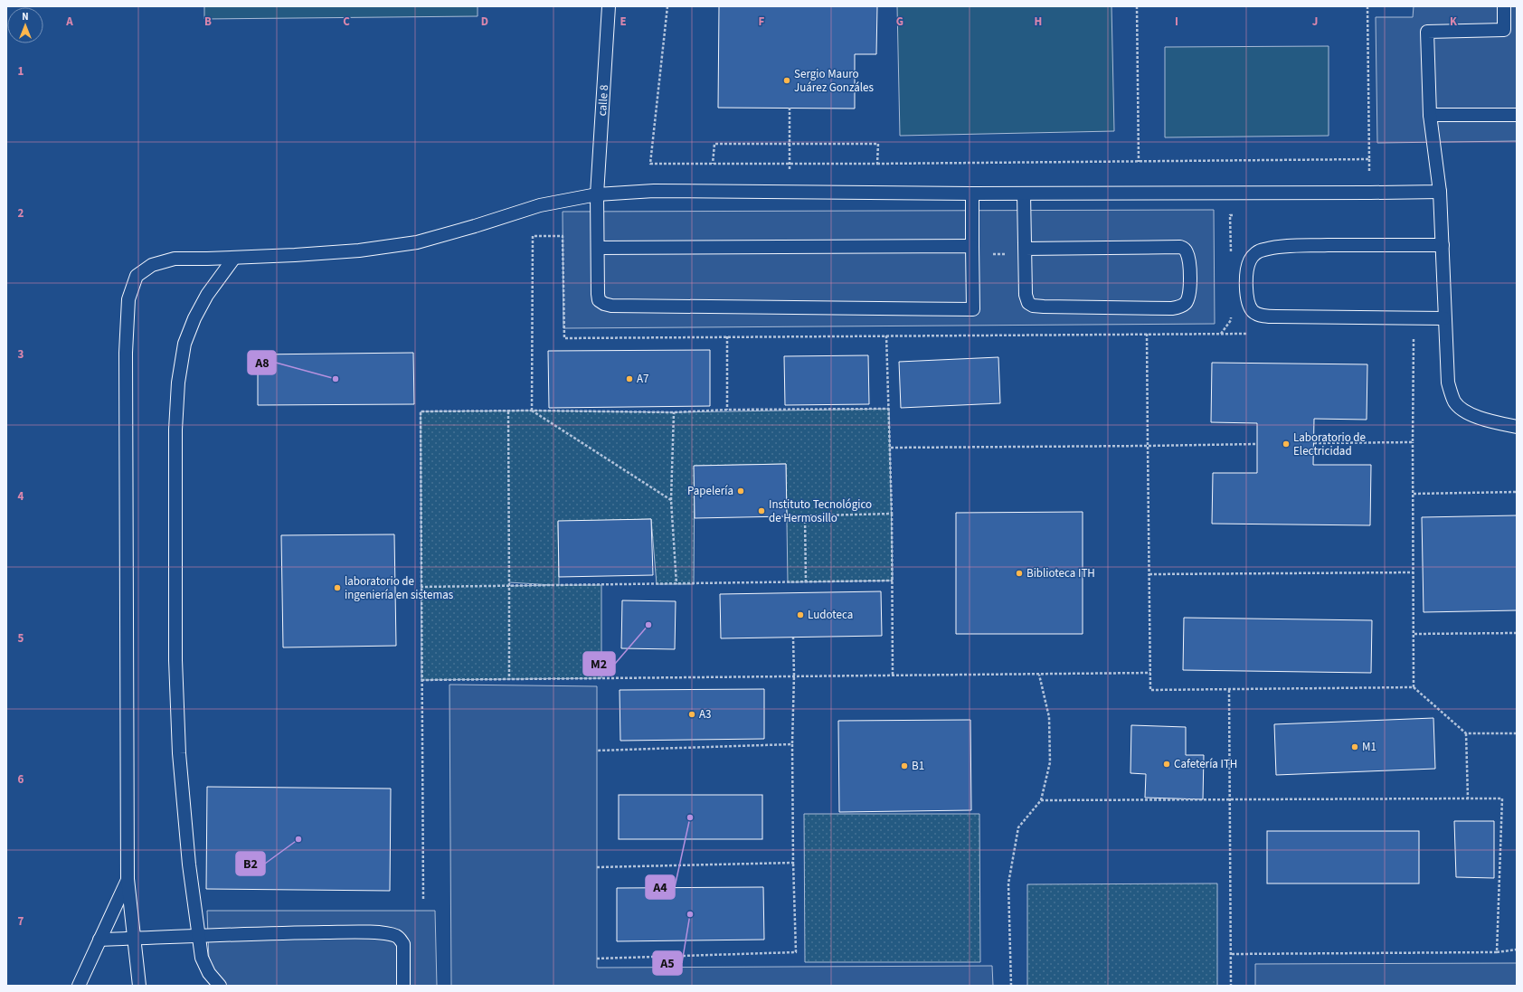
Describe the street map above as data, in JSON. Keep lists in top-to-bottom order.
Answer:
{
  "streets": {
    "lane": ["calle 8"]
  },
  "places": [
    "Sergio Mauro Juárez Gonzáles",
    "A8",
    "A7",
    "Laboratorio de Electricidad",
    "Papelería",
    "Instituto Tecnológico de Hermosillo",
    "Biblioteca ITH",
    "laboratorio de ingeniería en sistemas",
    "Ludoteca",
    "M2",
    "A3",
    "M1",
    "Cafetería ITH",
    "B1",
    "A4",
    "B2",
    "A5"
  ],
  "north": "top",
  "grid": {
    "columns": [
      "A",
      "B",
      "C",
      "D",
      "E",
      "F",
      "G",
      "H",
      "I",
      "J",
      "K"
    ],
    "rows": [
      "1",
      "2",
      "3",
      "4",
      "5",
      "6",
      "7"
    ]
  }
}
